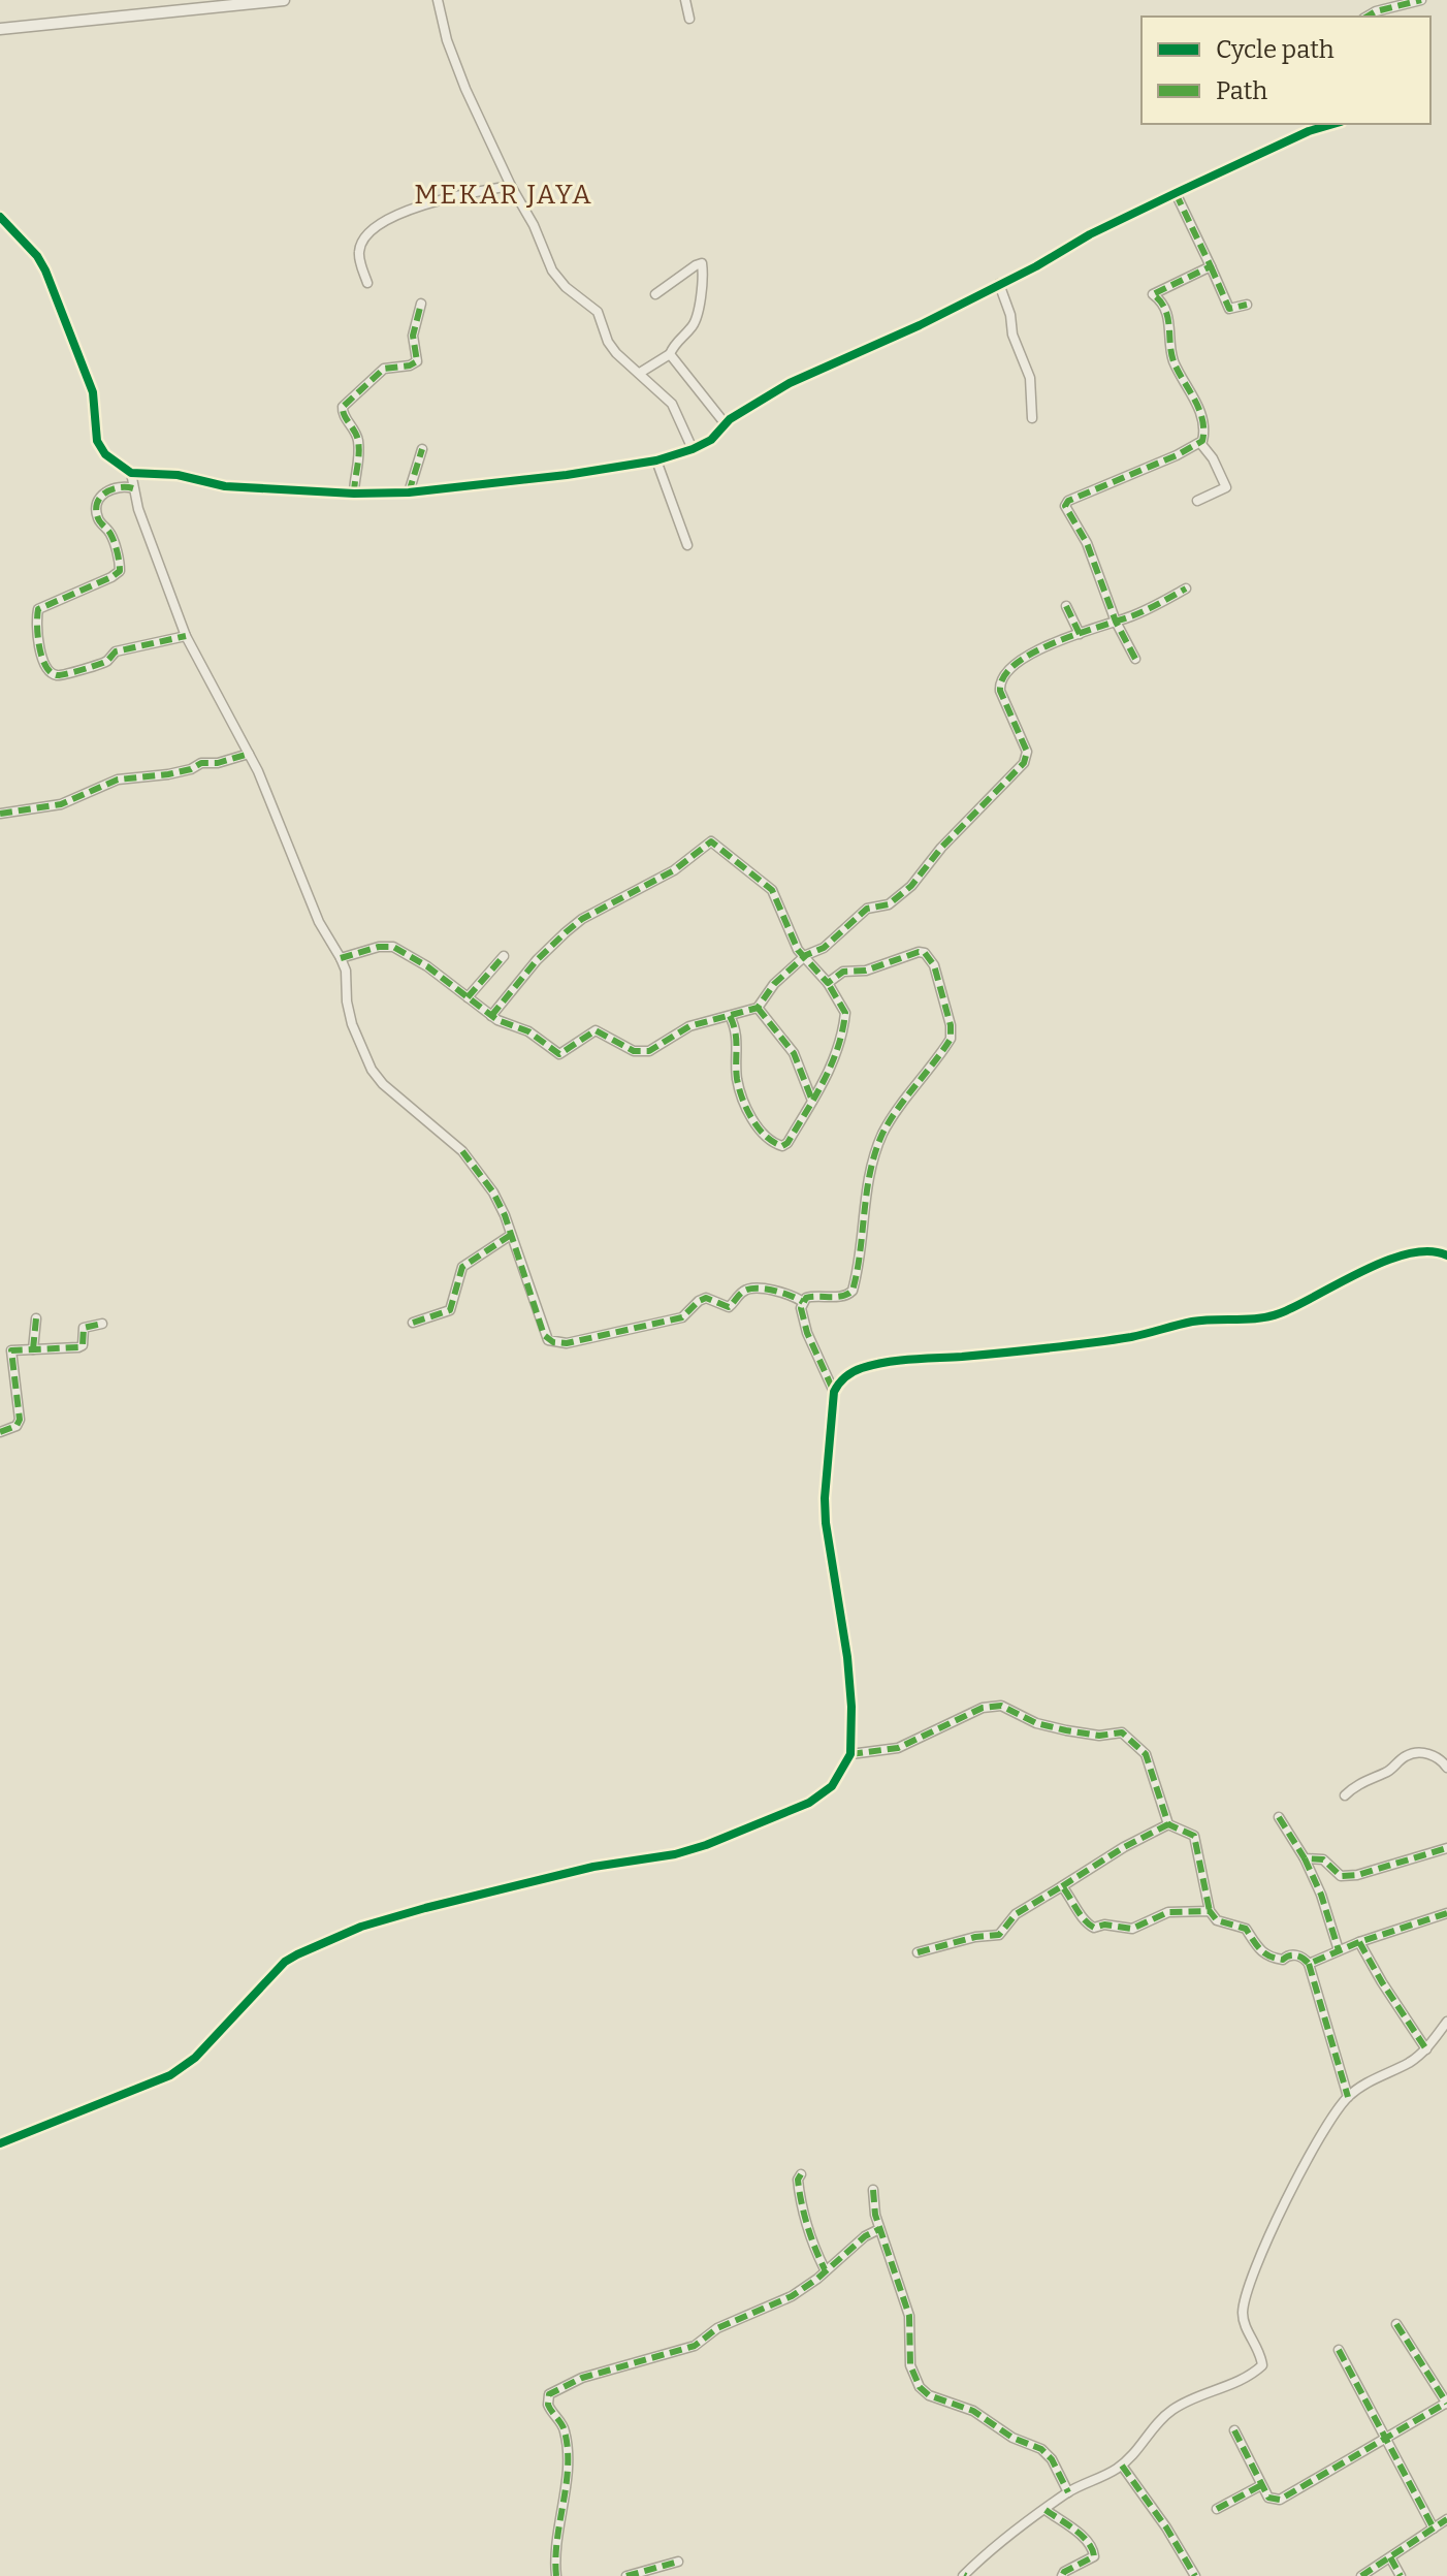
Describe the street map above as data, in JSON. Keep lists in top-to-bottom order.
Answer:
{
  "districts": ["MEKAR JAYA"],
  "legend": ["Cycle path", "Path"]
}
